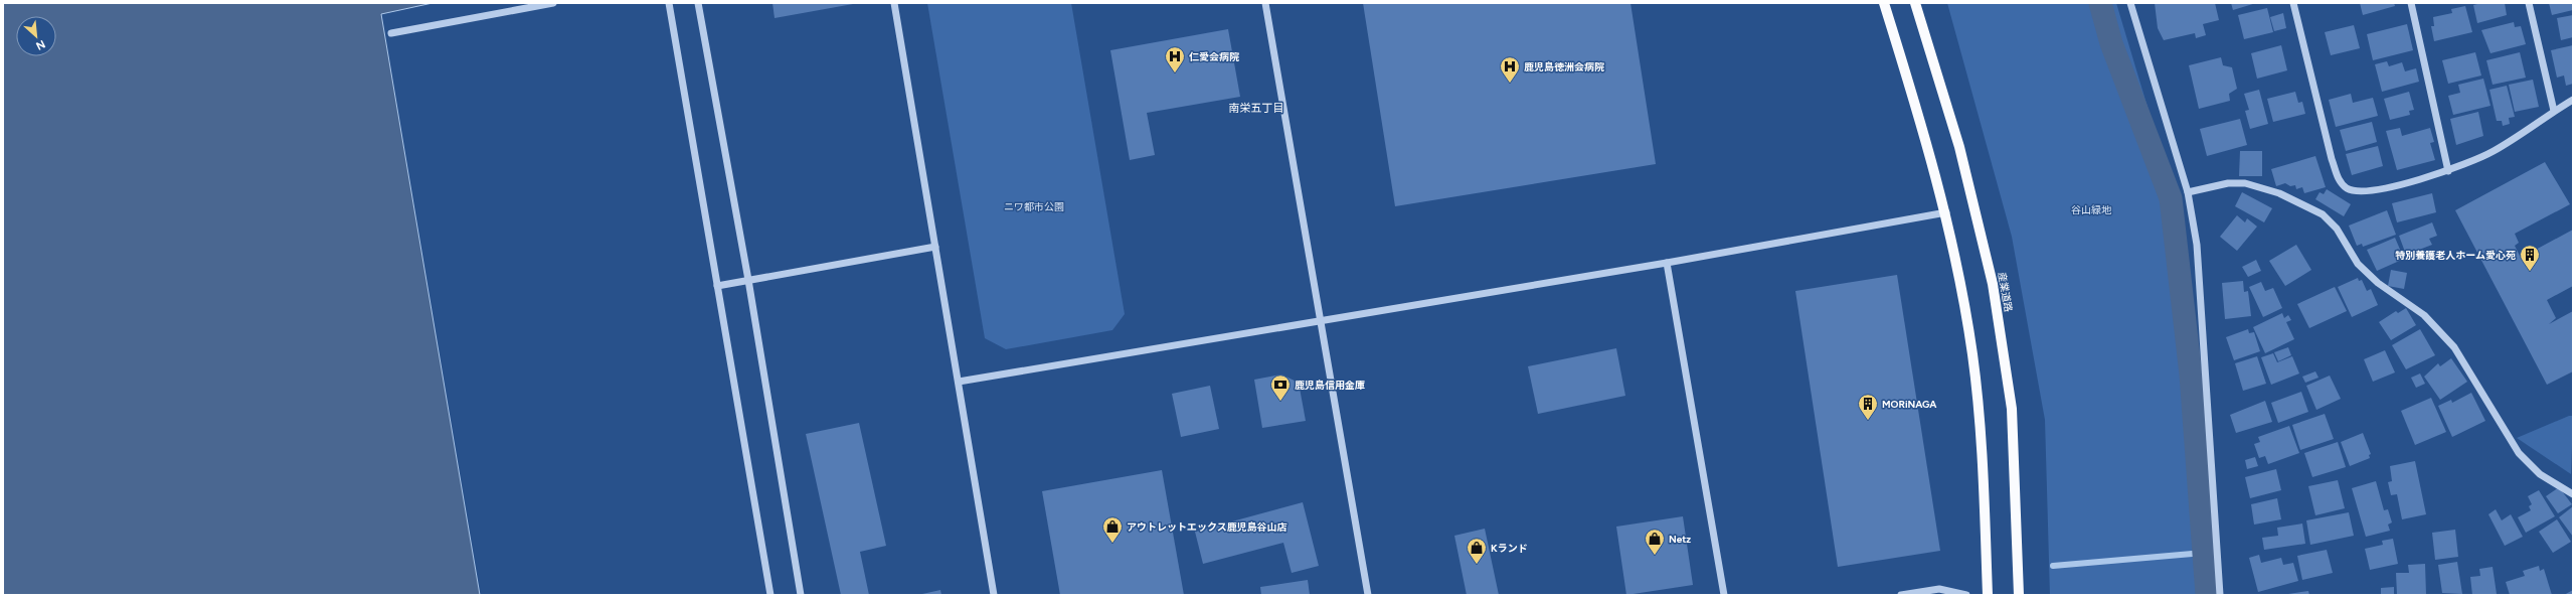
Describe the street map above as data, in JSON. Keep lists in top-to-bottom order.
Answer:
{
  "streets": {
    "main road": ["産業道路"]
  },
  "districts": ["南栄五丁目"],
  "parks": ["ニワ都市公園", "谷山緑地"],
  "places": {
    "hospital": ["仁愛会病院", "鹿児島徳洲会病院"],
    "building": ["特別養護老人ホーム愛心苑", "MORiNAGA"],
    "bank": ["鹿児島信用金庫"],
    "shop": ["アウトレットエックス鹿児島谷山店", "Netz", "Kランド"]
  },
  "north": "bottom right"
}
